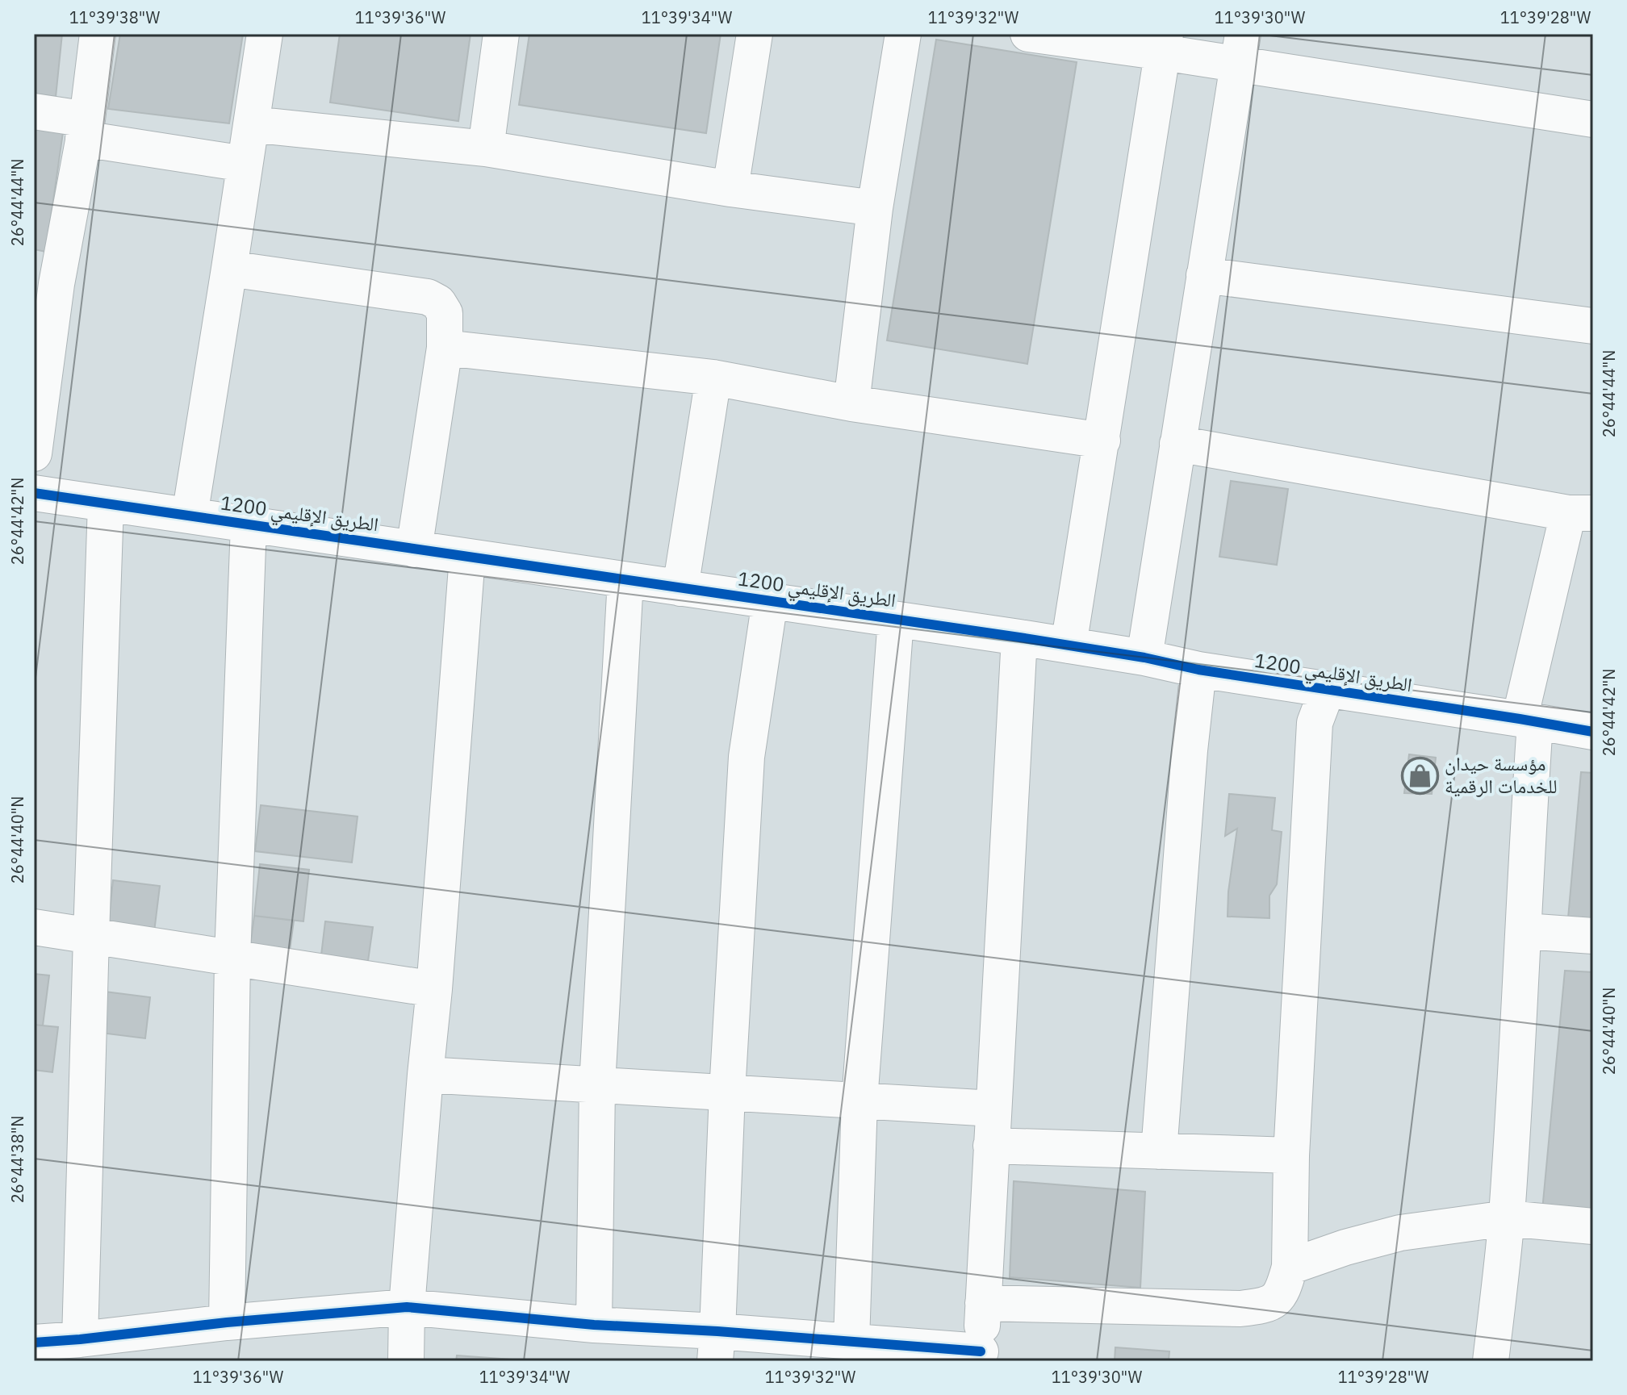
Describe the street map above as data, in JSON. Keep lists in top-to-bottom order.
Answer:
{
  "streets": {
    "street": ["الطريق الإقليمي 1200"]
  },
  "places": {
    "shop": ["مؤسسة حيدان للخدمات الرقمية"]
  },
  "coordinates": [
    "11°39'38\"W",
    "11°39'36\"W",
    "11°39'34\"W",
    "11°39'32\"W",
    "11°39'30\"W",
    "11°39'28\"W",
    "26°44'44\"N",
    "26°44'42\"N",
    "26°44'40\"N",
    "26°44'38\"N"
  ]
}
